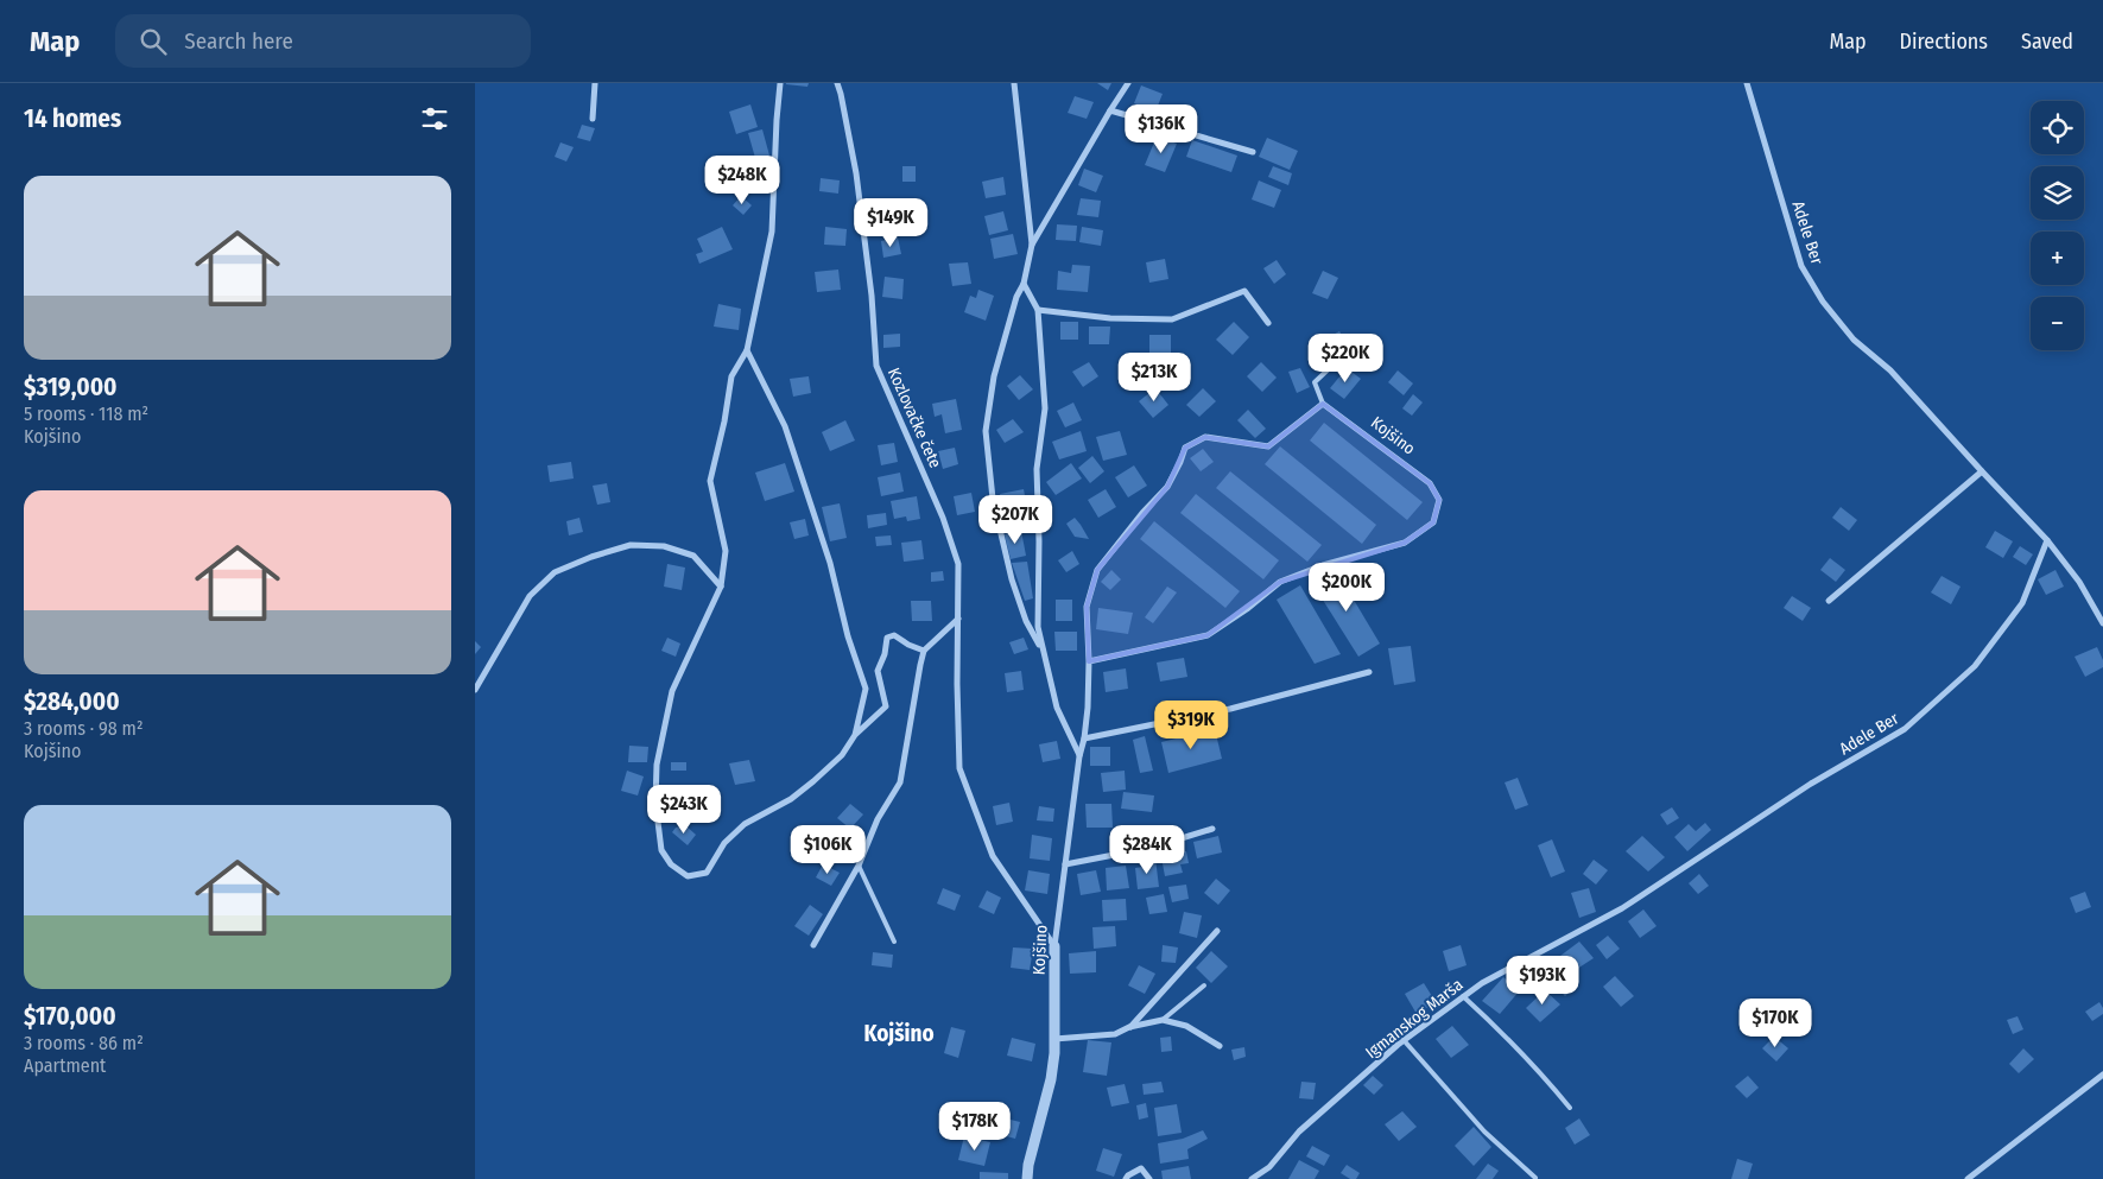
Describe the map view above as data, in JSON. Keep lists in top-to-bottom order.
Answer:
{
  "streets": {
    "street": [
      "Adele Ber",
      "Kozlovačke čete",
      "Kojšino",
      "Igmanskog Marša"
    ]
  },
  "crossings": [
    ["Adele Ber", "Igmanskog Marša"],
    ["Kozlovačke čete", "Kojšino"]
  ],
  "districts": ["Kojšino"],
  "page": {
    "header": "Map",
    "search": "Search here",
    "nav": ["Map", "Directions", "Saved"],
    "heading": "14 homes",
    "map_buttons": ["+", "−"],
    "price": [
      "$136K",
      "$248K",
      "$149K",
      "$220K",
      "$213K",
      "$207K",
      "$200K",
      "$319K",
      "$243K",
      "$106K",
      "$284K",
      "$193K",
      "$170K",
      "$178K"
    ],
    "list": [
      {
        "name": "$319,000",
        "note": "5 rooms · 118 m² · Kojšino"
      },
      {
        "name": "$284,000",
        "note": "3 rooms · 98 m² · Kojšino"
      },
      {
        "name": "$170,000",
        "note": "3 rooms · 86 m² · Apartment"
      }
    ]
  }
}
